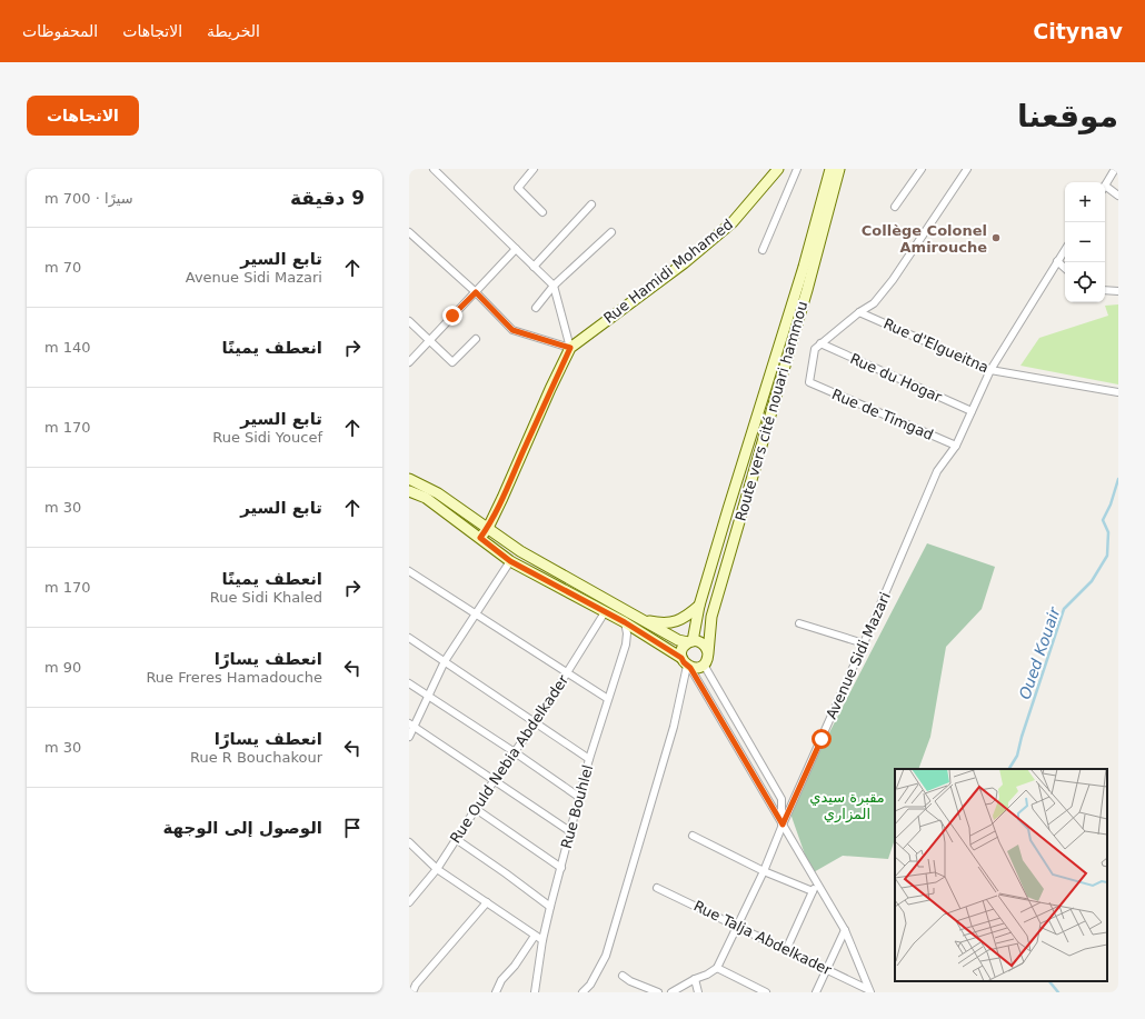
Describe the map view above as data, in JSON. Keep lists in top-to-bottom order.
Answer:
{
  "streets": {
    "main road": ["Rue Hamidi Mohamed", "Route vers cité nouari hammou"],
    "street": [
      "Rue d'Elgueitna",
      "Rue du Hogar",
      "Rue de Timgad",
      "Avenue Sidi Mazari",
      "Rue Ould Nebia Abdelkader",
      "Rue Bouhlel",
      "Rue Talja Abdelkader"
    ]
  },
  "crossings": [
    ["Rue d'Elgueitna", "Avenue Sidi Mazari"],
    ["Rue du Hogar", "Rue de Timgad"],
    ["Rue du Hogar", "Avenue Sidi Mazari"],
    ["Rue de Timgad", "Avenue Sidi Mazari"],
    ["Avenue Sidi Mazari", "Rue Talja Abdelkader"]
  ],
  "water": ["Oued Kouair"],
  "parks": ["مقبرة سيدي المزاري"],
  "places": ["Collège Colonel Amirouche"],
  "page": {
    "header": "Citynav",
    "nav": ["الخريطة", "الاتجاهات", "المحفوظات"],
    "buttons": "الاتجاهات",
    "title": "موقعنا",
    "heading": ["9 دقيقة", "سيرًا · 700 m"],
    "map_buttons": ["+", "−"],
    "list": [
      ["تابع السير", "Avenue Sidi Mazari", "70 m"],
      ["انعطف يمينًا", "140 m"],
      ["تابع السير", "Rue Sidi Youcef", "170 m"],
      ["تابع السير", "30 m"],
      ["انعطف يمينًا", "Rue Sidi Khaled", "170 m"],
      ["انعطف يسارًا", "Rue Freres Hamadouche", "90 m"],
      ["انعطف يسارًا", "Rue R Bouchakour", "30 m"],
      "الوصول إلى الوجهة"
    ]
  }
}
